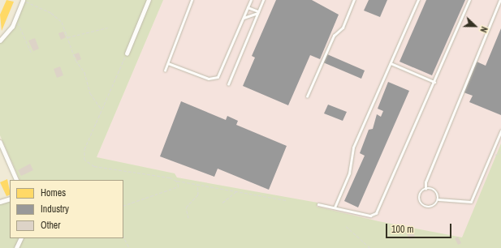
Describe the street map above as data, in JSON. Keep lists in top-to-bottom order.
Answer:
{
  "legend": ["Homes", "Industry", "Other"],
  "scale_bar": "100 m",
  "north": "right"
}
